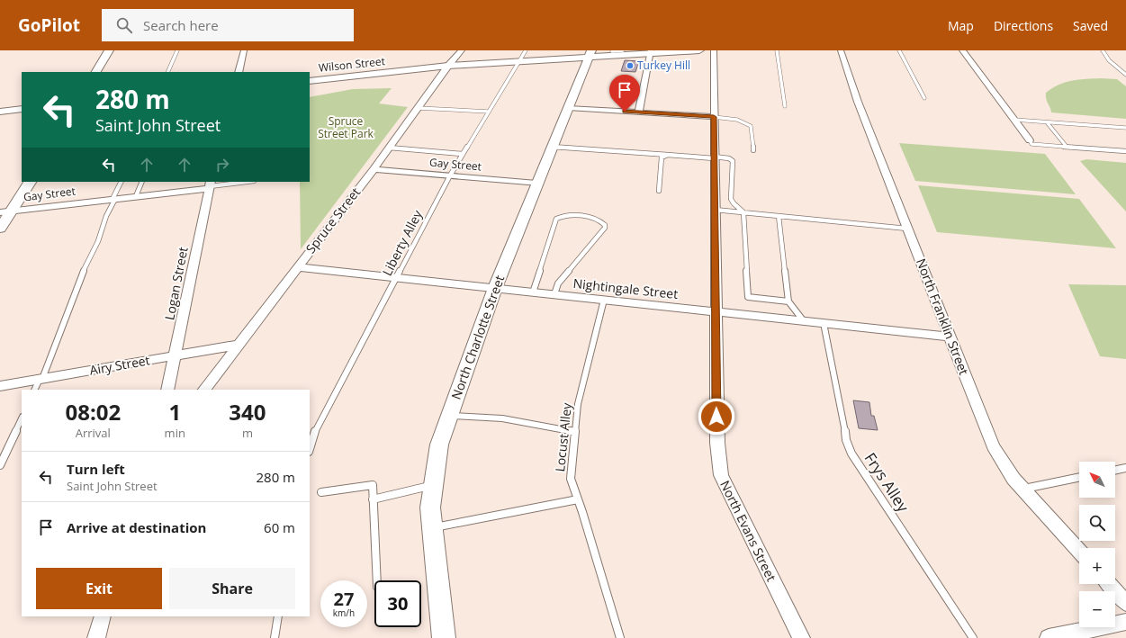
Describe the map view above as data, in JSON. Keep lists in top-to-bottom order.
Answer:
{
  "streets": {
    "main road": ["Wilson Street", "North Charlotte Street"],
    "street": [
      "Gay Street",
      "Spruce Street",
      "Logan Street",
      "Nightingale Street",
      "North Franklin Street",
      "Airy Street",
      "North Evans Street"
    ],
    "lane": ["Liberty Alley", "Locust Alley", "Frys Alley"]
  },
  "crossings": [
    ["Wilson Street", "Spruce Street"],
    ["Wilson Street", "Liberty Alley"],
    ["Wilson Street", "North Charlotte Street"],
    ["Gay Street", "Spruce Street"],
    ["Gay Street", "Liberty Alley"],
    ["Gay Street", "Logan Street"],
    ["Gay Street", "North Charlotte Street"],
    ["Spruce Street", "Nightingale Street"],
    ["Spruce Street", "Airy Street"],
    ["Liberty Alley", "Nightingale Street"],
    ["Logan Street", "Airy Street"],
    ["Nightingale Street", "North Franklin Street"],
    ["Nightingale Street", "North Charlotte Street"],
    ["Nightingale Street", "Locust Alley"],
    ["Nightingale Street", "Frys Alley"],
    ["Nightingale Street", "North Evans Street"]
  ],
  "parks": ["Spruce Street Park"],
  "places": ["Turkey Hill"],
  "north": "top left",
  "page": {
    "header": "GoPilot",
    "search": "Search here",
    "nav": ["Map", "Directions", "Saved"],
    "turn": ["280 m", "Saint John Street"],
    "eta": [
      "08:02",
      "Arrival",
      "1",
      "min",
      "340",
      "m"
    ],
    "list": [
      {
        "name": "Turn left",
        "note": "Saint John Street",
        "value": "280 m"
      },
      {
        "name": "Arrive at destination",
        "value": "60 m"
      }
    ],
    "map_buttons": ["+", "−"],
    "buttons": ["Exit", "Share"],
    "speed": "27 km/h",
    "limit": "30"
  }
}
